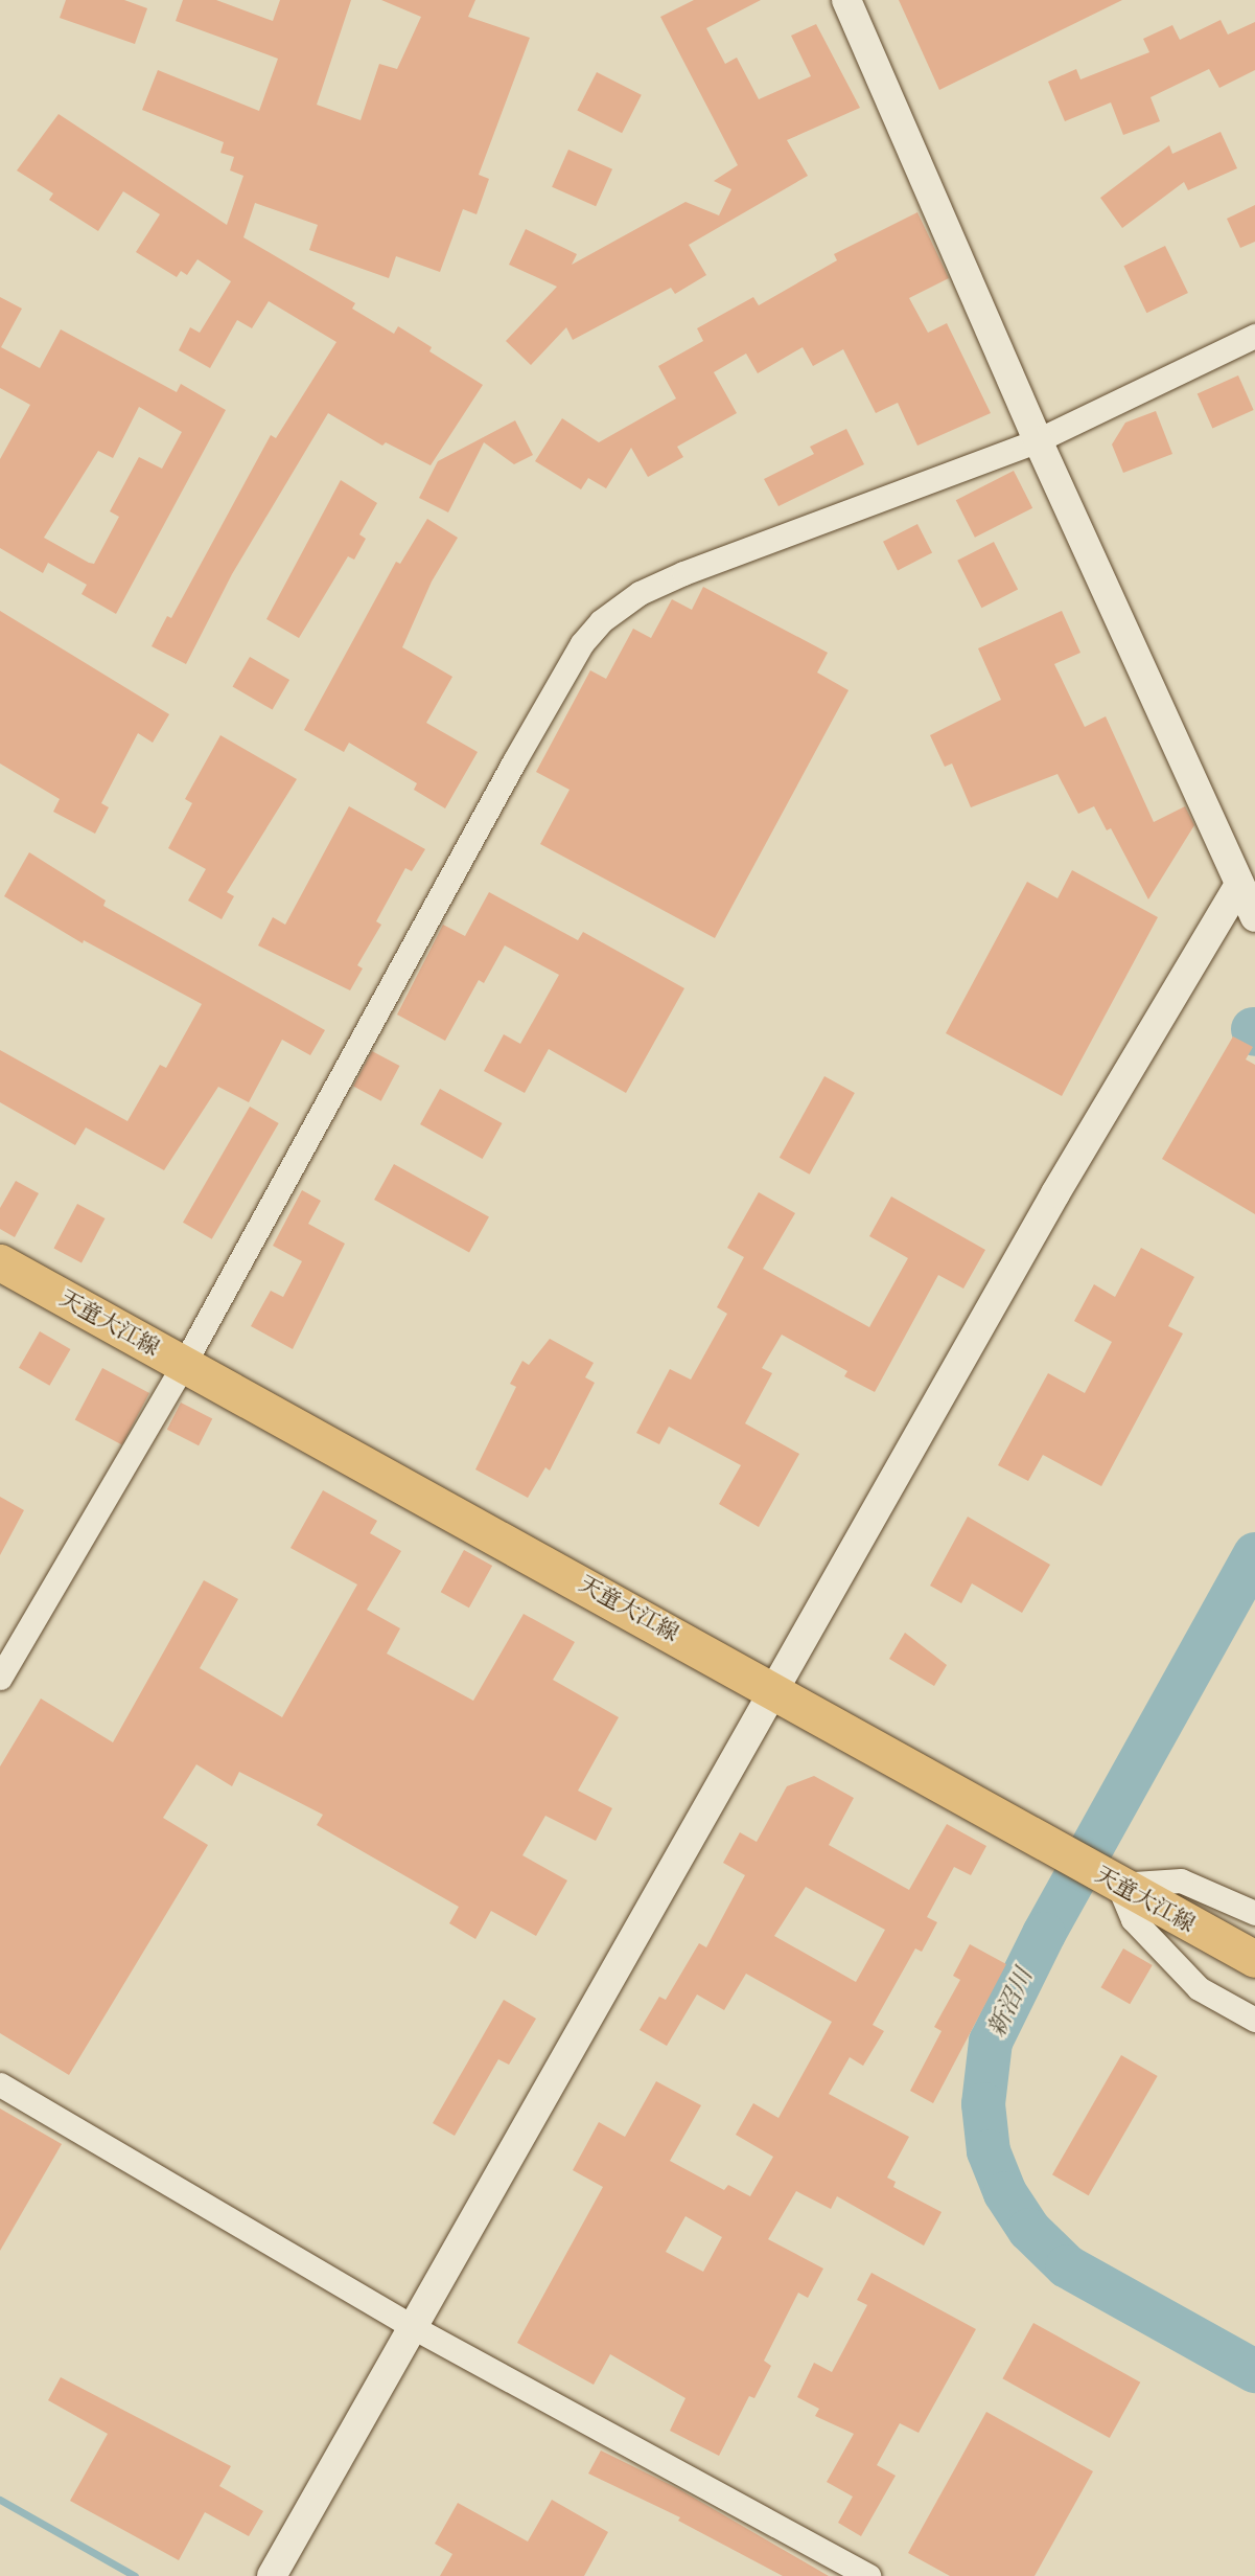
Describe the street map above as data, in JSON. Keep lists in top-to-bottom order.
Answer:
{
  "streets": {
    "main road": ["天童大江線"]
  },
  "water": ["新沼川"]
}
